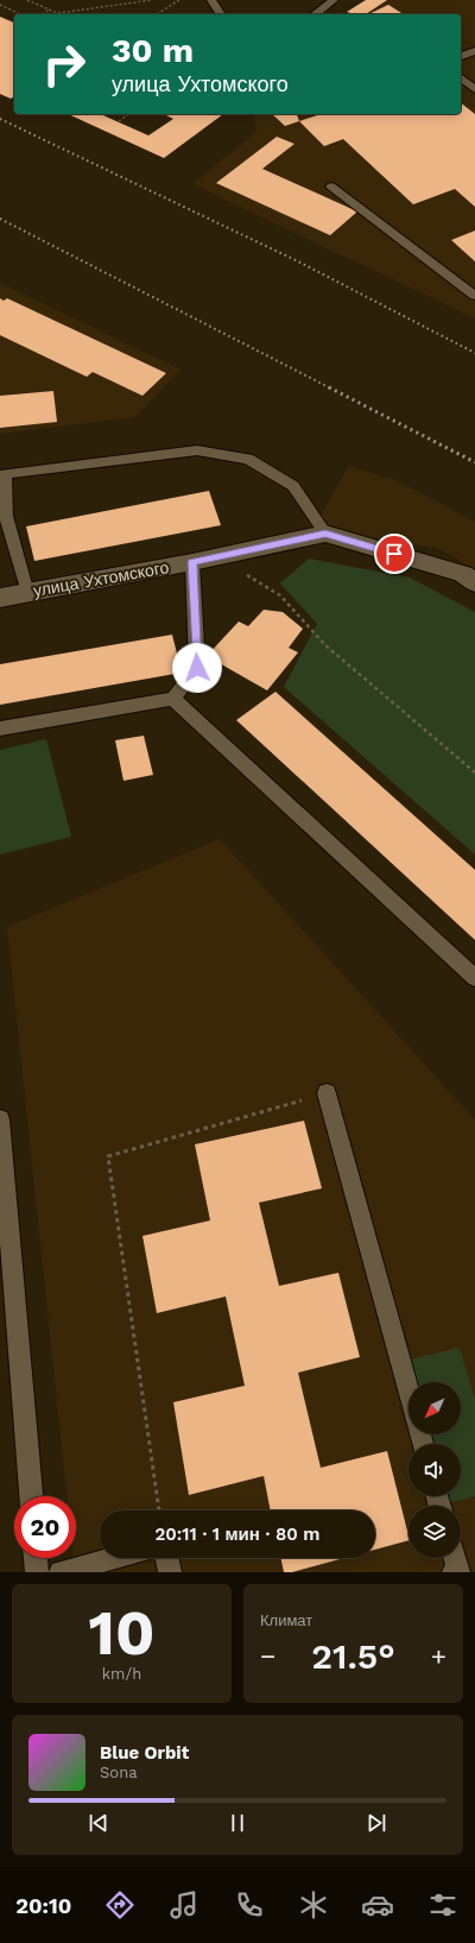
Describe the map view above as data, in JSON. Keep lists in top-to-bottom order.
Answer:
{
  "streets": {
    "street": ["улица Ухтомского"]
  },
  "north": "bottom left",
  "page": {
    "turn": ["30 m", "улица Ухтомского"],
    "limit": "20",
    "trip": "20:11 · 1 мин · 80 m",
    "tile": [
      ["10", "km/h"],
      "Климат"
    ],
    "heat": ["−", "21.5°", "+"],
    "song": ["Blue Orbit", "Sona"],
    "tabs": "20:10"
  }
}
